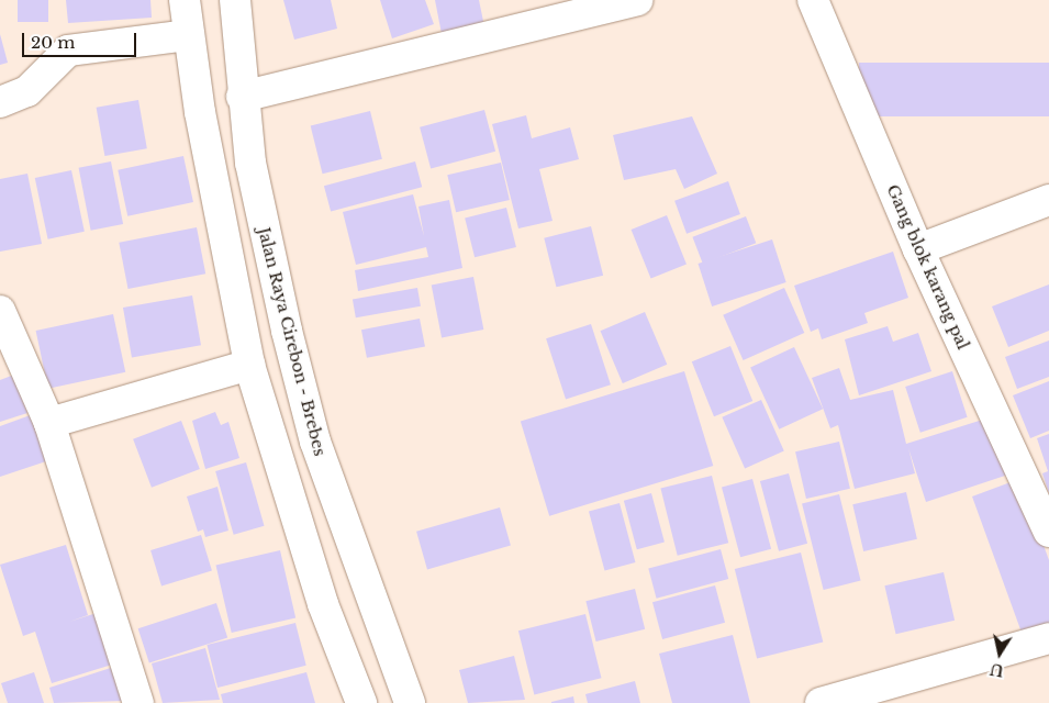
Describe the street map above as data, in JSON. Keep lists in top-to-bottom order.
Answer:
{
  "streets": {
    "main road": ["Gang blok karang pal", "Jalan Raya Cirebon - Brebes"]
  },
  "scale_bar": "20 m",
  "north": "bottom"
}
